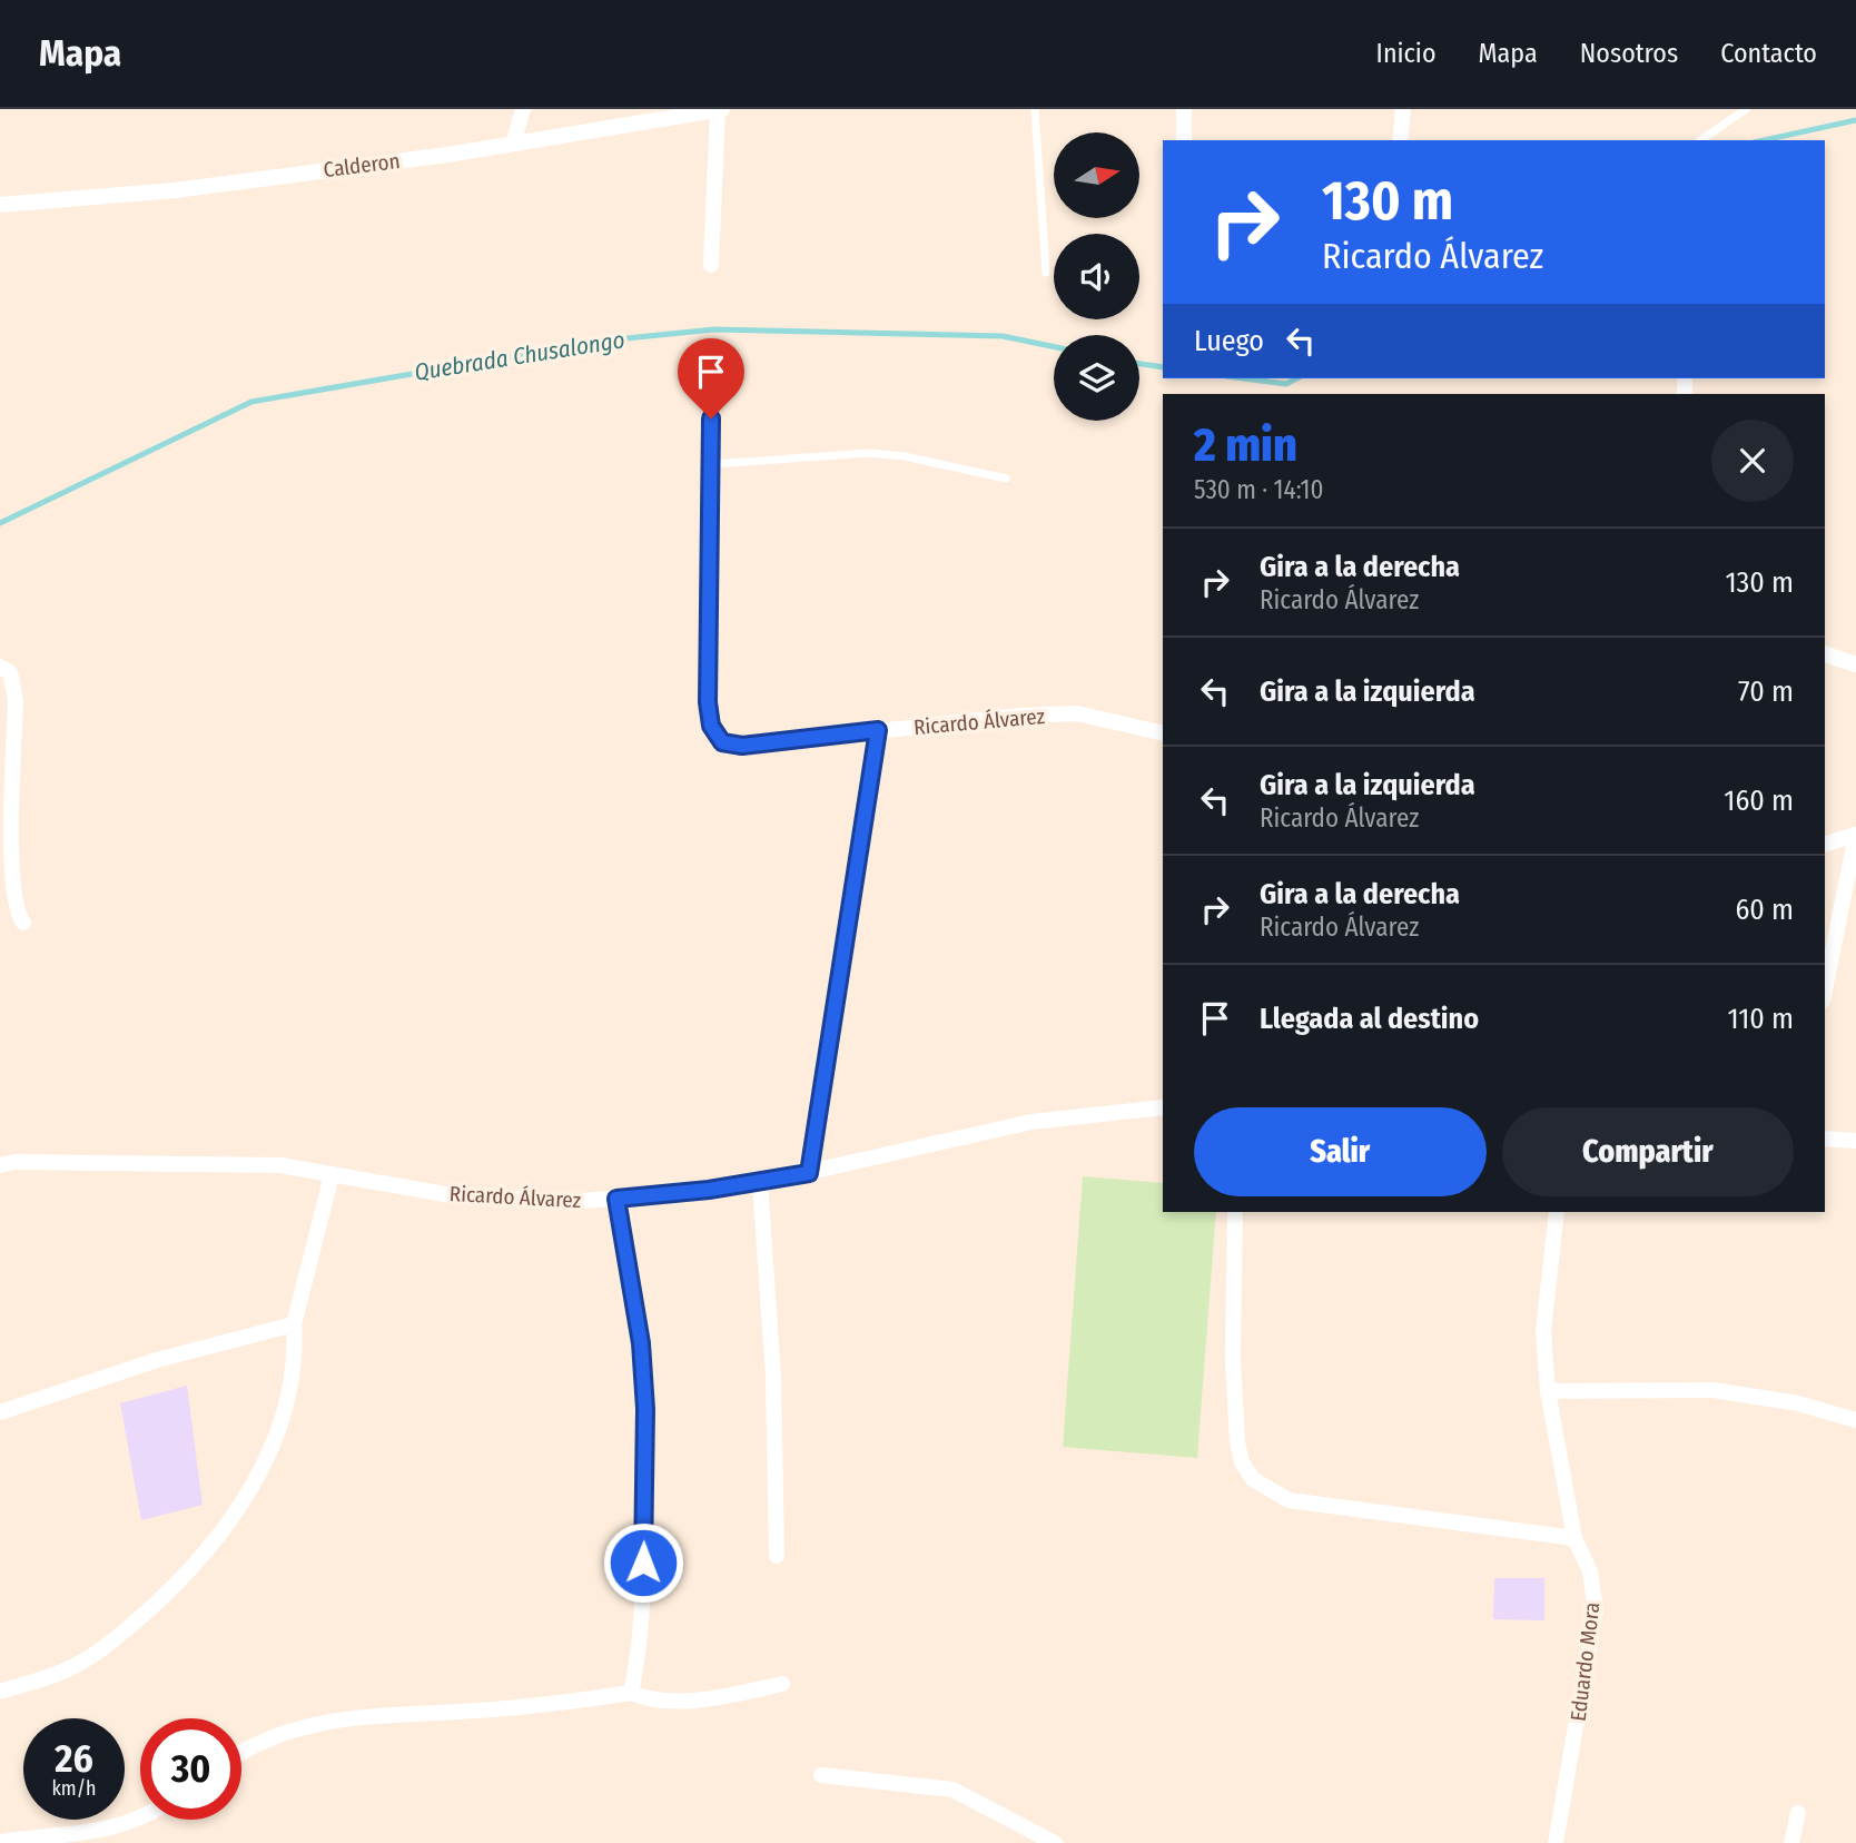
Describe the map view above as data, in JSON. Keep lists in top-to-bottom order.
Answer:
{
  "streets": {
    "street": ["Calderon", "Ricardo Álvarez", "Eduardo Mora"]
  },
  "water": ["Quebrada Chusalongo"],
  "north": "right",
  "page": {
    "header": "Mapa",
    "nav": [
      "Inicio",
      "Mapa",
      "Nosotros",
      "Contacto"
    ],
    "turn": ["130 m", "Ricardo Álvarez"],
    "then": "Luego",
    "heading": ["2 min", "530 m · 14:10"],
    "list": [
      {
        "name": "Gira a la derecha",
        "note": "Ricardo Álvarez",
        "value": "130 m"
      },
      {
        "name": "Gira a la izquierda",
        "value": "70 m"
      },
      {
        "name": "Gira a la izquierda",
        "note": "Ricardo Álvarez",
        "value": "160 m"
      },
      {
        "name": "Gira a la derecha",
        "note": "Ricardo Álvarez",
        "value": "60 m"
      },
      {
        "name": "Llegada al destino",
        "value": "110 m"
      }
    ],
    "buttons": ["Salir", "Compartir"],
    "speed": "26 km/h",
    "limit": "30"
  }
}
